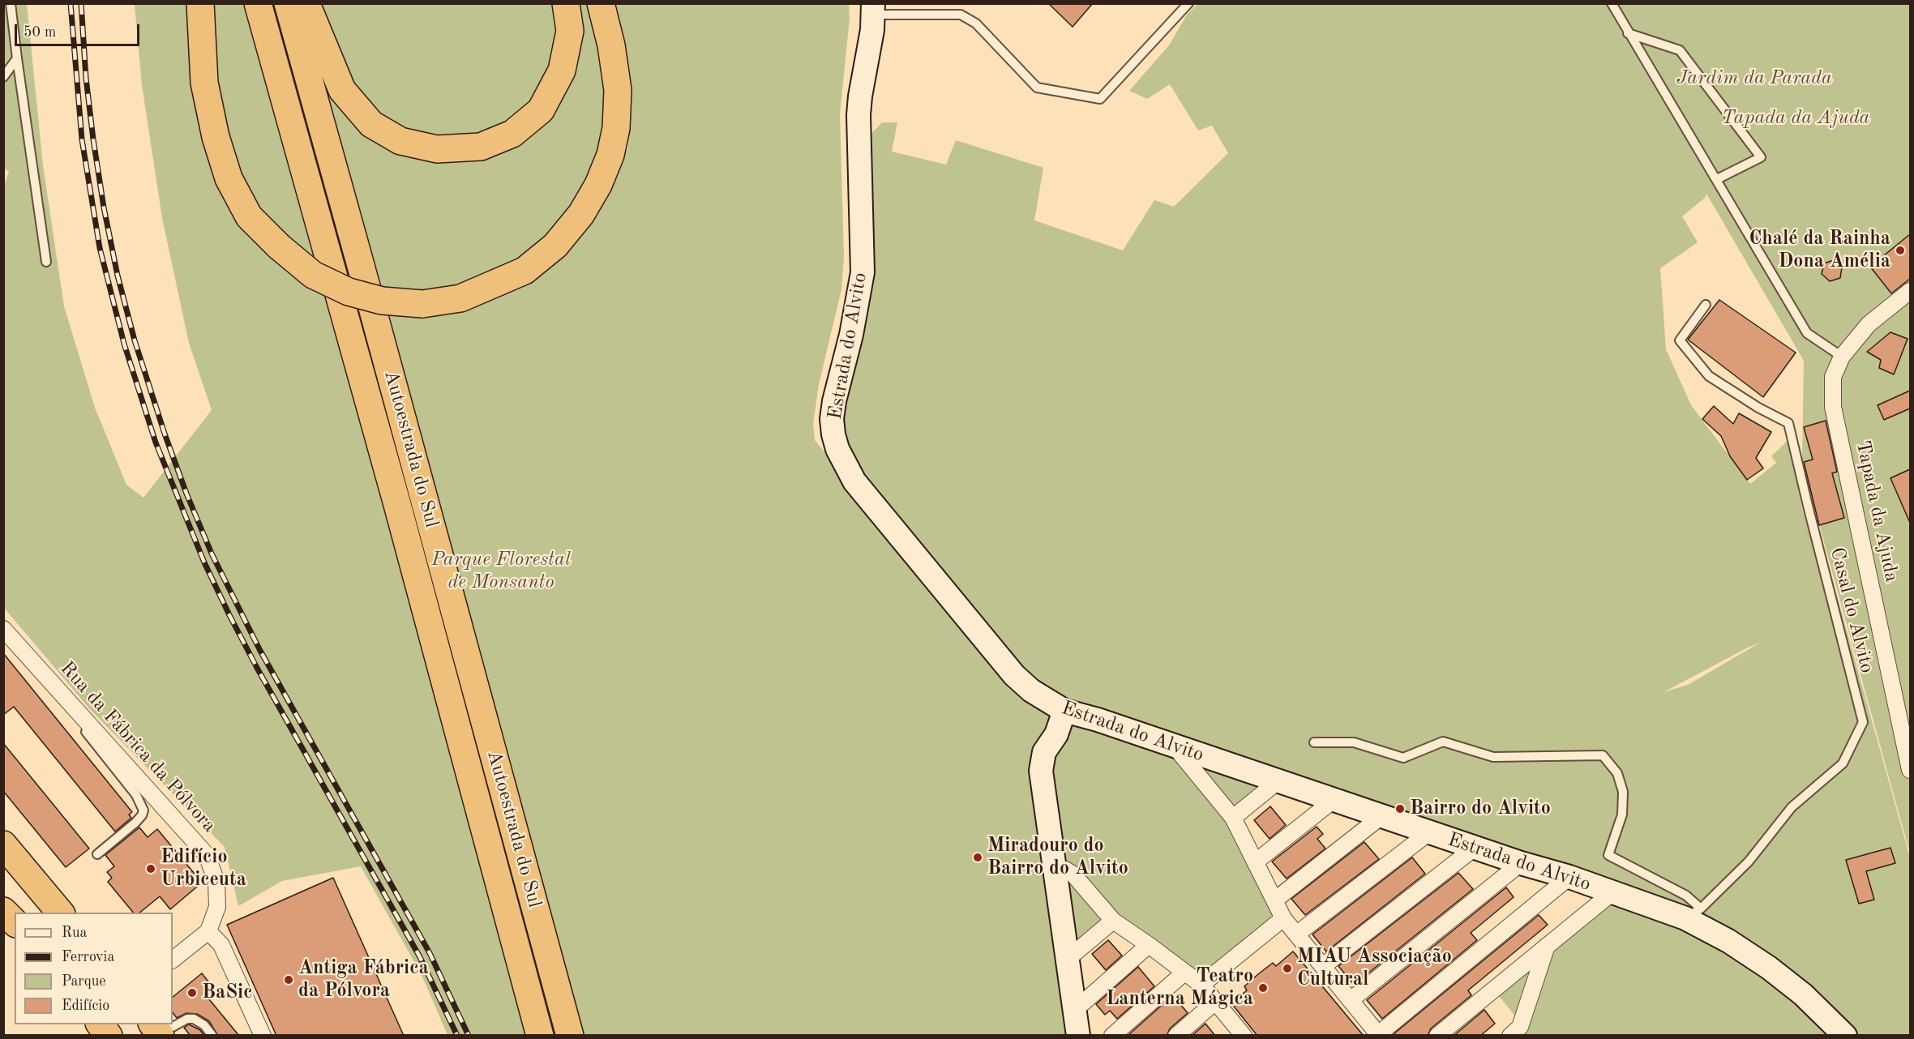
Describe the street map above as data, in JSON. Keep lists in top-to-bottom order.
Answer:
{
  "streets": {
    "highway": ["Autoestrada do Sul"],
    "street": ["Estrada do Alvito", "Tapada da Ajuda", "Rua da Fábrica da Pólvora"],
    "lane": ["Casal do Alvito"]
  },
  "crossings": [
    ["Estrada do Alvito", "Casal do Alvito"]
  ],
  "parks": ["Jardim da Parada", "Tapada da Ajuda", "Parque Florestal de Monsanto"],
  "places": [
    "Chalé da Rainha Dona Amélia",
    "Bairro do Alvito",
    "Miradouro do Bairro do Alvito",
    "Edifício Urbiceuta",
    "MIAU Associação Cultural",
    "Antiga Fábrica da Pólvora",
    "Teatro Lanterna Mágica",
    "BaSic"
  ],
  "legend": [
    "Rua",
    "Ferrovia",
    "Parque",
    "Edifício"
  ],
  "scale_bar": "50 m"
}
